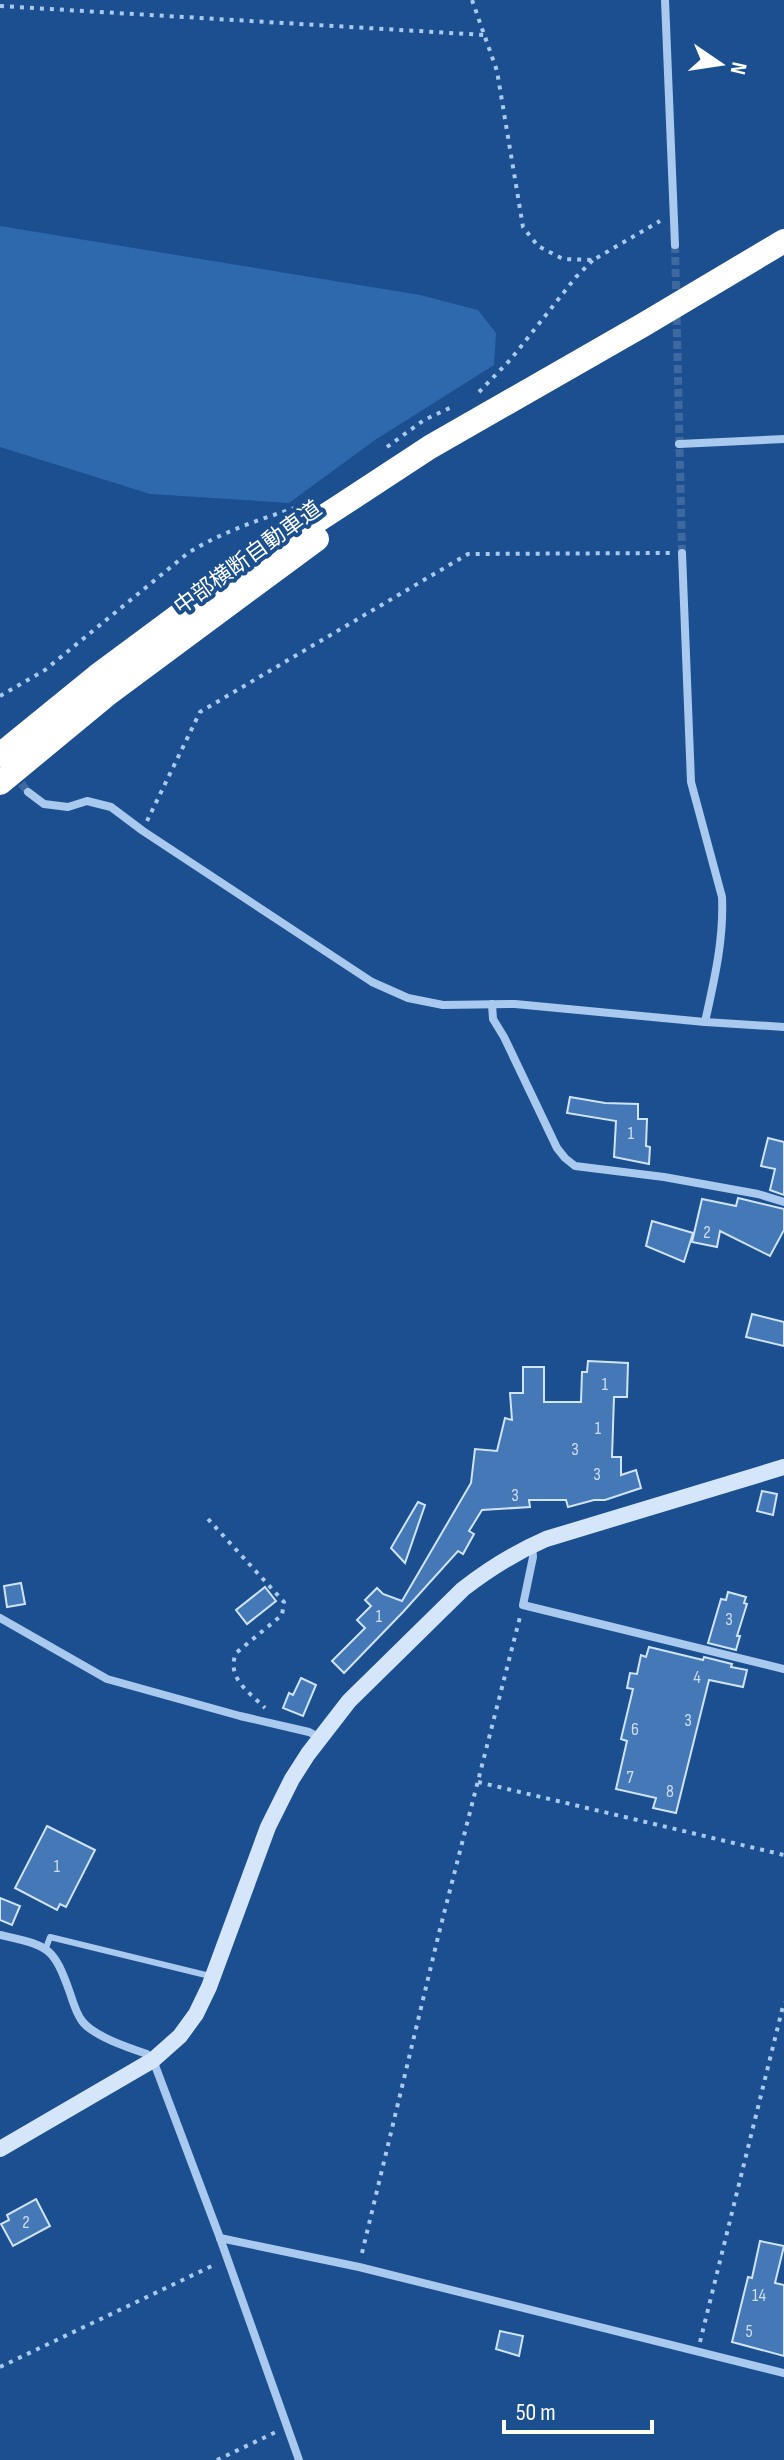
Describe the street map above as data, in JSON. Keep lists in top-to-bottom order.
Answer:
{
  "streets": {
    "highway": ["中部横断自動車道"]
  },
  "house_numbers": [
    "1",
    "2",
    "1",
    "1",
    "3",
    "3",
    "3",
    "1",
    "3",
    "4",
    "3",
    "6",
    "7",
    "8",
    "1",
    "2",
    "14",
    "5"
  ],
  "scale_bar": "50 m",
  "north": "right"
}
